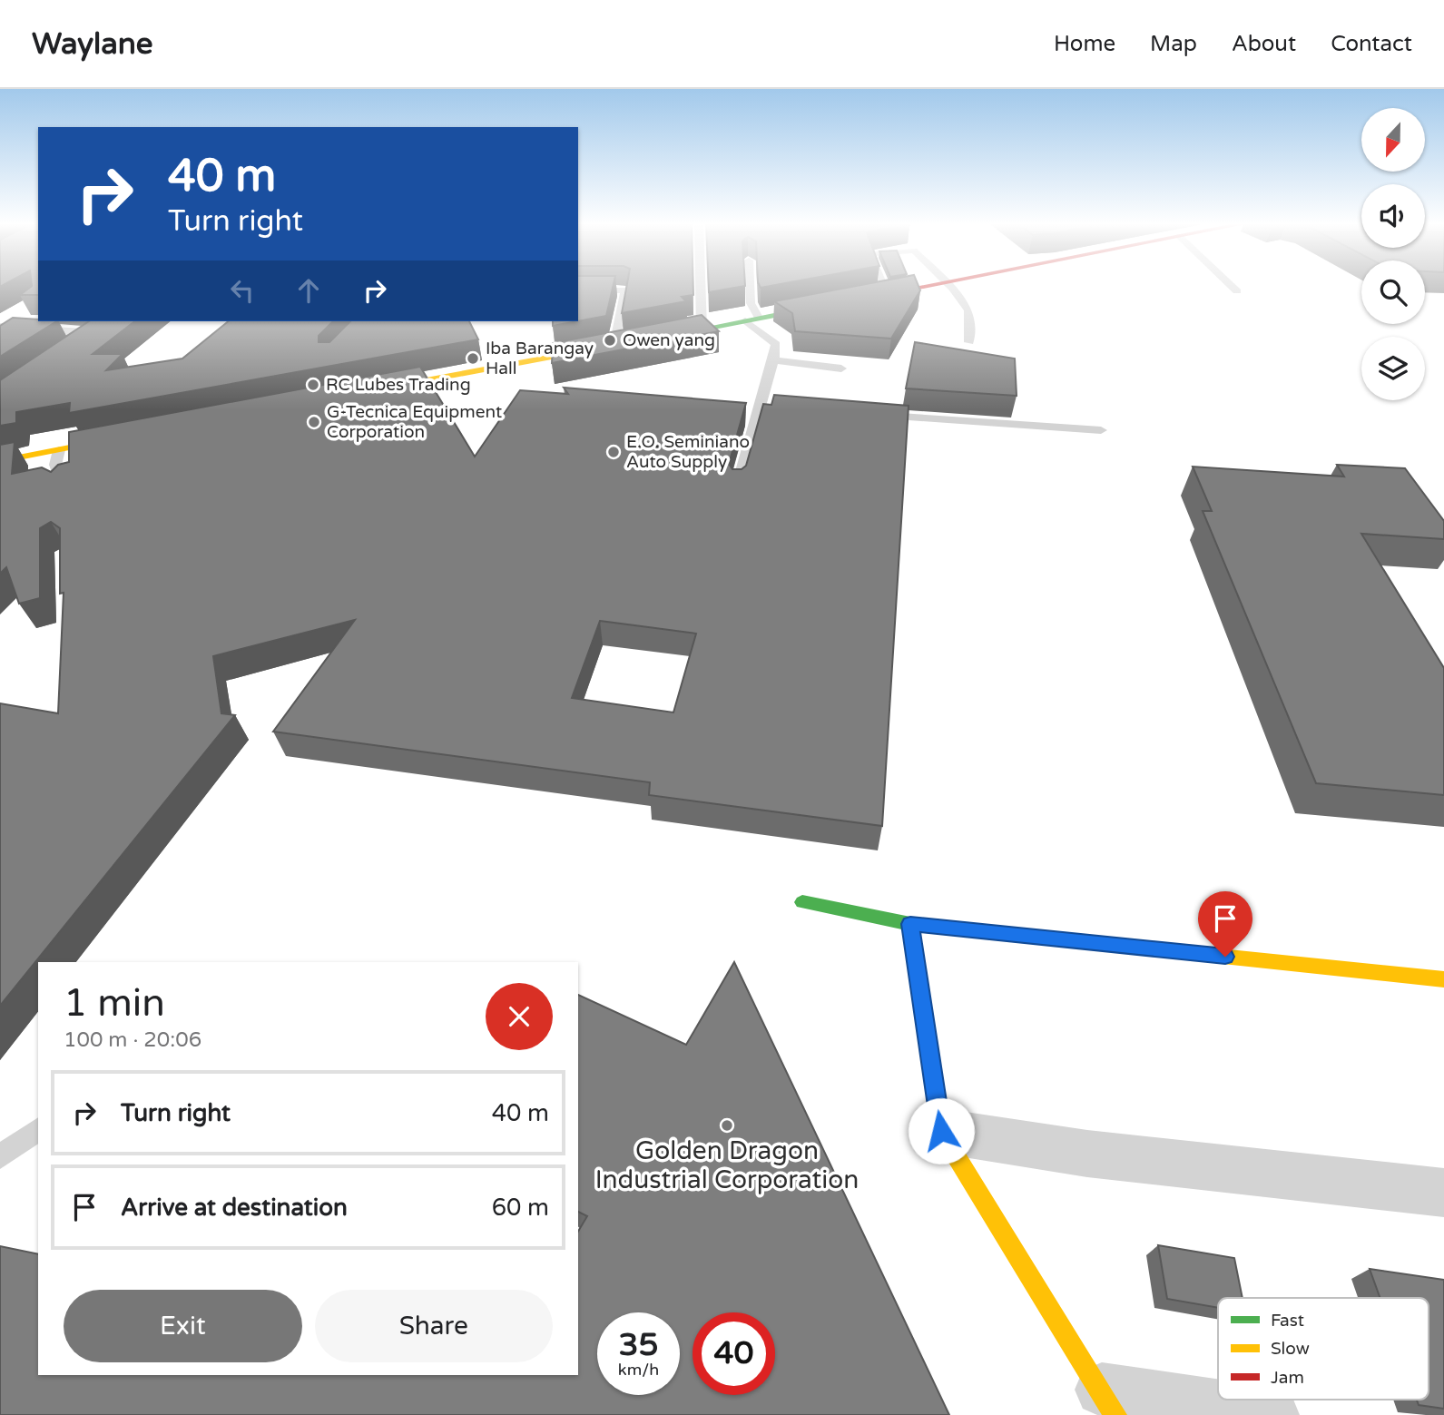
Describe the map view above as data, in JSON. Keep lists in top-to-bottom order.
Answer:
{
  "places": [
    "Owen yang",
    "Iba Barangay Hall",
    "RC Lubes Trading",
    "G-Tecnica Equipment Corporation",
    "E.O. Seminiano Auto Supply",
    "Golden Dragon Industrial Corporation"
  ],
  "legend": ["Fast", "Slow", "Jam"],
  "north": "bottom",
  "page": {
    "header": "Waylane",
    "nav": [
      "Home",
      "Map",
      "About",
      "Contact"
    ],
    "turn": ["40 m", "Turn right"],
    "heading": ["1 min", "100 m · 20:06"],
    "list": [
      {
        "name": "Turn right",
        "value": "40 m"
      },
      {
        "name": "Arrive at destination",
        "value": "60 m"
      }
    ],
    "buttons": ["Exit", "Share"],
    "speed": "35 km/h",
    "limit": "40"
  }
}
